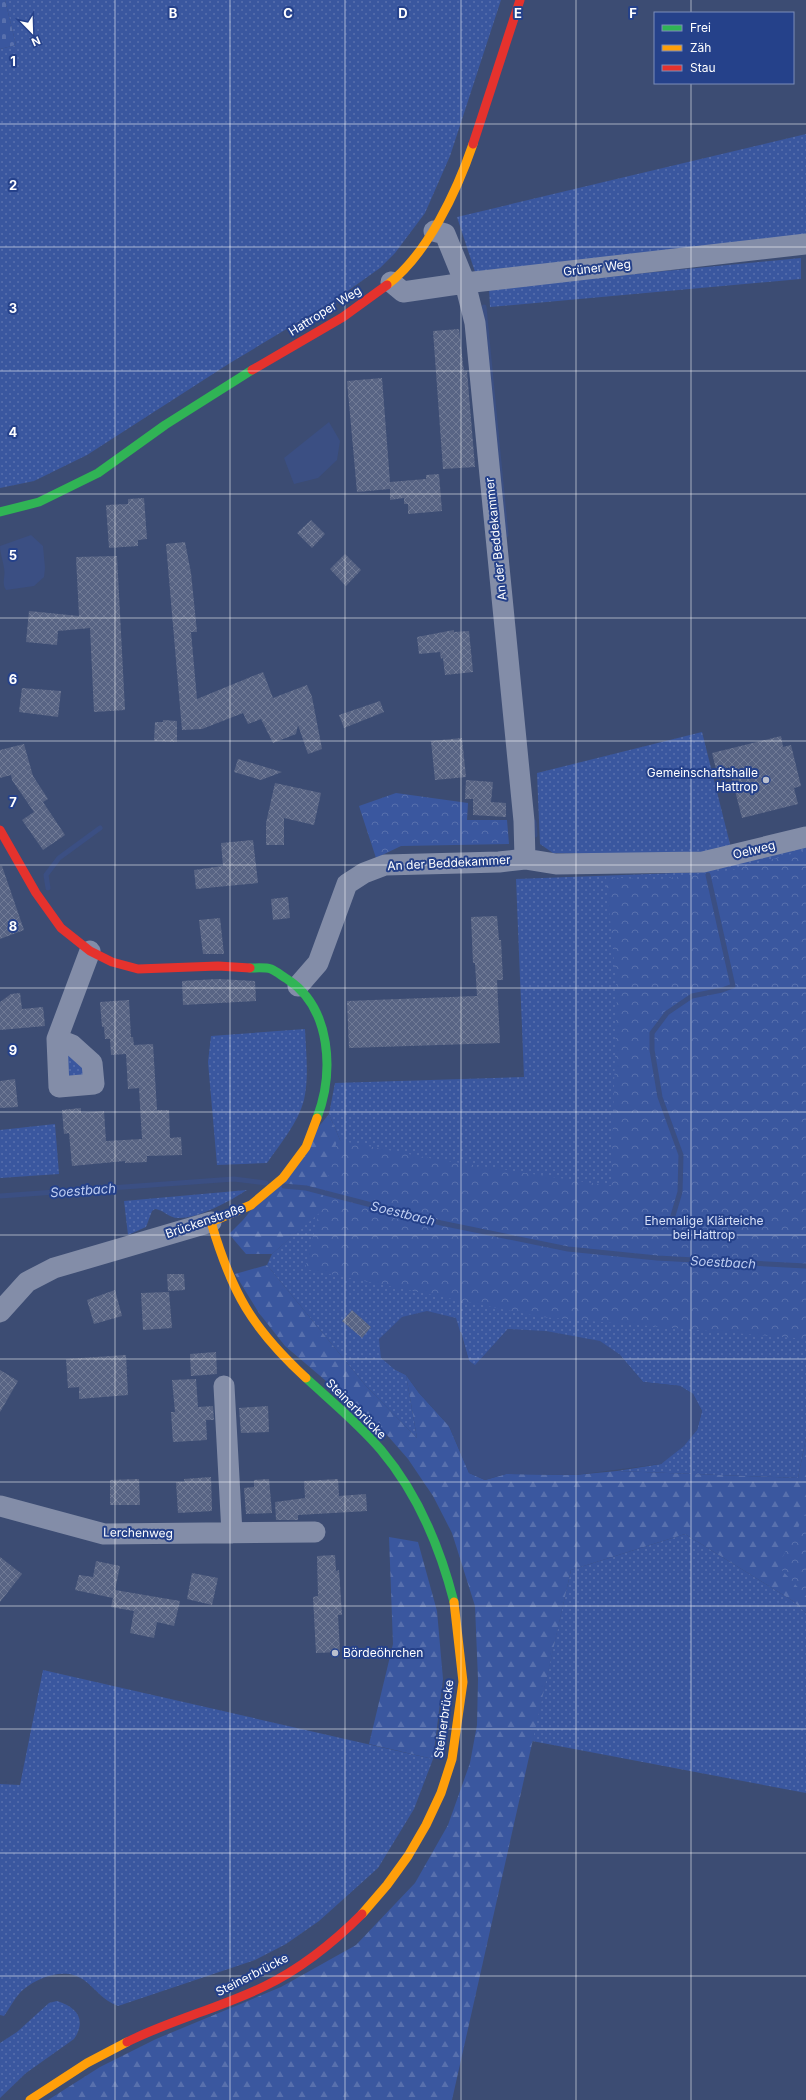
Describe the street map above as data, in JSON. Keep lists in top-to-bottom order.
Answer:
{
  "streets": {
    "street": [
      "Grüner Weg",
      "Hattroper Weg",
      "An der Beddekammer",
      "Oelweg",
      "Brückenstraße",
      "Steinerbrücke",
      "Lerchenweg"
    ]
  },
  "crossings": [
    ["Grüner Weg", "Hattroper Weg"],
    ["Grüner Weg", "An der Beddekammer"],
    ["Hattroper Weg", "An der Beddekammer"],
    ["An der Beddekammer", "Oelweg"],
    ["An der Beddekammer", "Brückenstraße"],
    ["Brückenstraße", "Steinerbrücke"]
  ],
  "water": ["Soestbach"],
  "parks": ["Ehemalige Klärteiche bei Hattrop"],
  "places": ["Gemeinschaftshalle Hattrop", "Bördeöhrchen"],
  "legend": ["Frei", "Zäh", "Stau"],
  "north": "bottom right",
  "grid": {
    "columns": [
      "B",
      "C",
      "D",
      "E",
      "F"
    ],
    "rows": [
      "1",
      "2",
      "3",
      "4",
      "5",
      "6",
      "7",
      "8",
      "9"
    ]
  }
}
